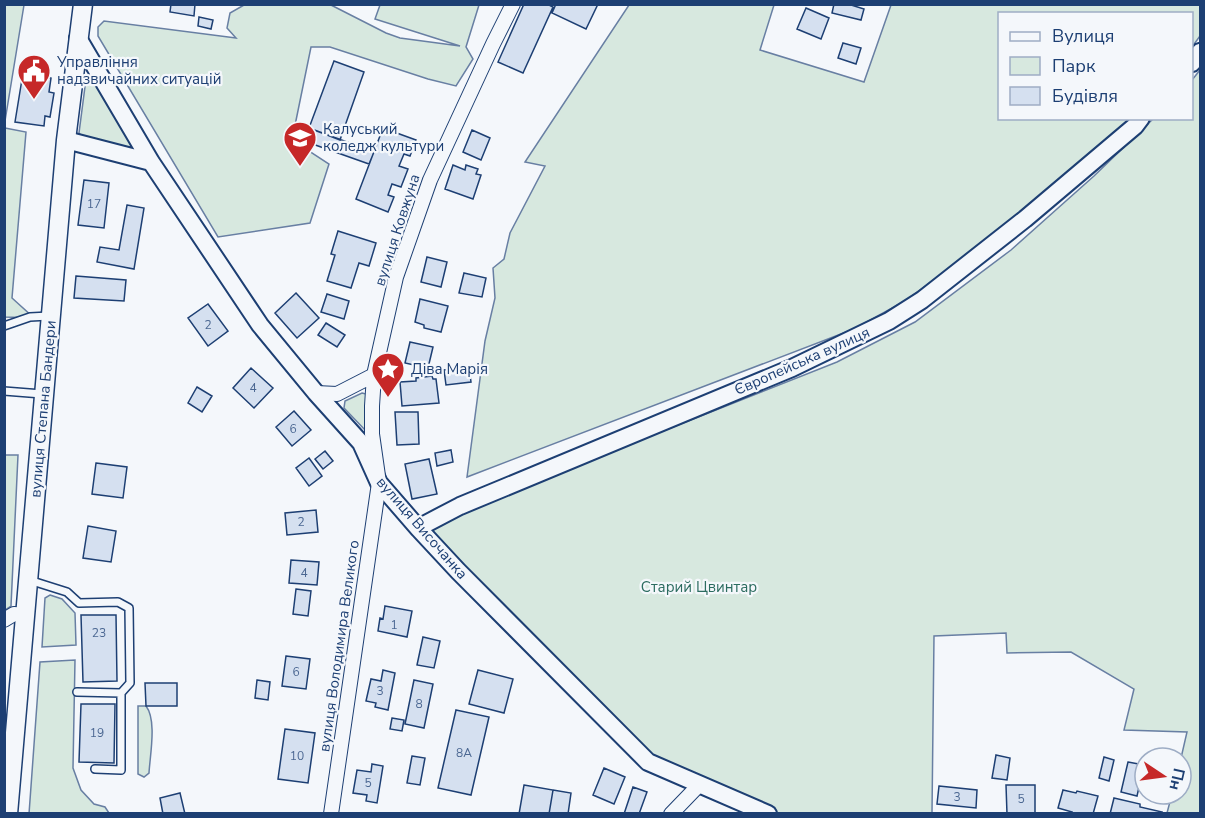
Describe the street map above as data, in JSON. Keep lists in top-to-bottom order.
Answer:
{
  "streets": {
    "main road": ["вулиця Степана Бандери"],
    "street": [
      "вулиця Ковжуна",
      "Європейська вулиця",
      "вулиця Височанка",
      "вулиця Володимира Великого"
    ]
  },
  "crossings": [
    ["вулиця Ковжуна", "вулиця Височанка"],
    ["вулиця Ковжуна", "вулиця Володимира Великого"],
    ["Європейська вулиця", "вулиця Височанка"],
    ["вулиця Степана Бандери", "вулиця Височанка"],
    ["вулиця Височанка", "вулиця Володимира Великого"]
  ],
  "parks": ["Старий Цвинтар"],
  "places": {
    "public building": ["Управління надзвичайних ситуацій"],
    "school or university": ["Калуський коледж культури"],
    "place": ["Діва Марія"]
  },
  "house_numbers": [
    "17",
    "2",
    "4",
    "6",
    "2",
    "4",
    "1",
    "23",
    "6",
    "3",
    "8",
    "19",
    "8А",
    "10",
    "5",
    "3",
    "5"
  ],
  "legend": ["Вулиця", "Парк", "Будівля"],
  "north": "right"
}
